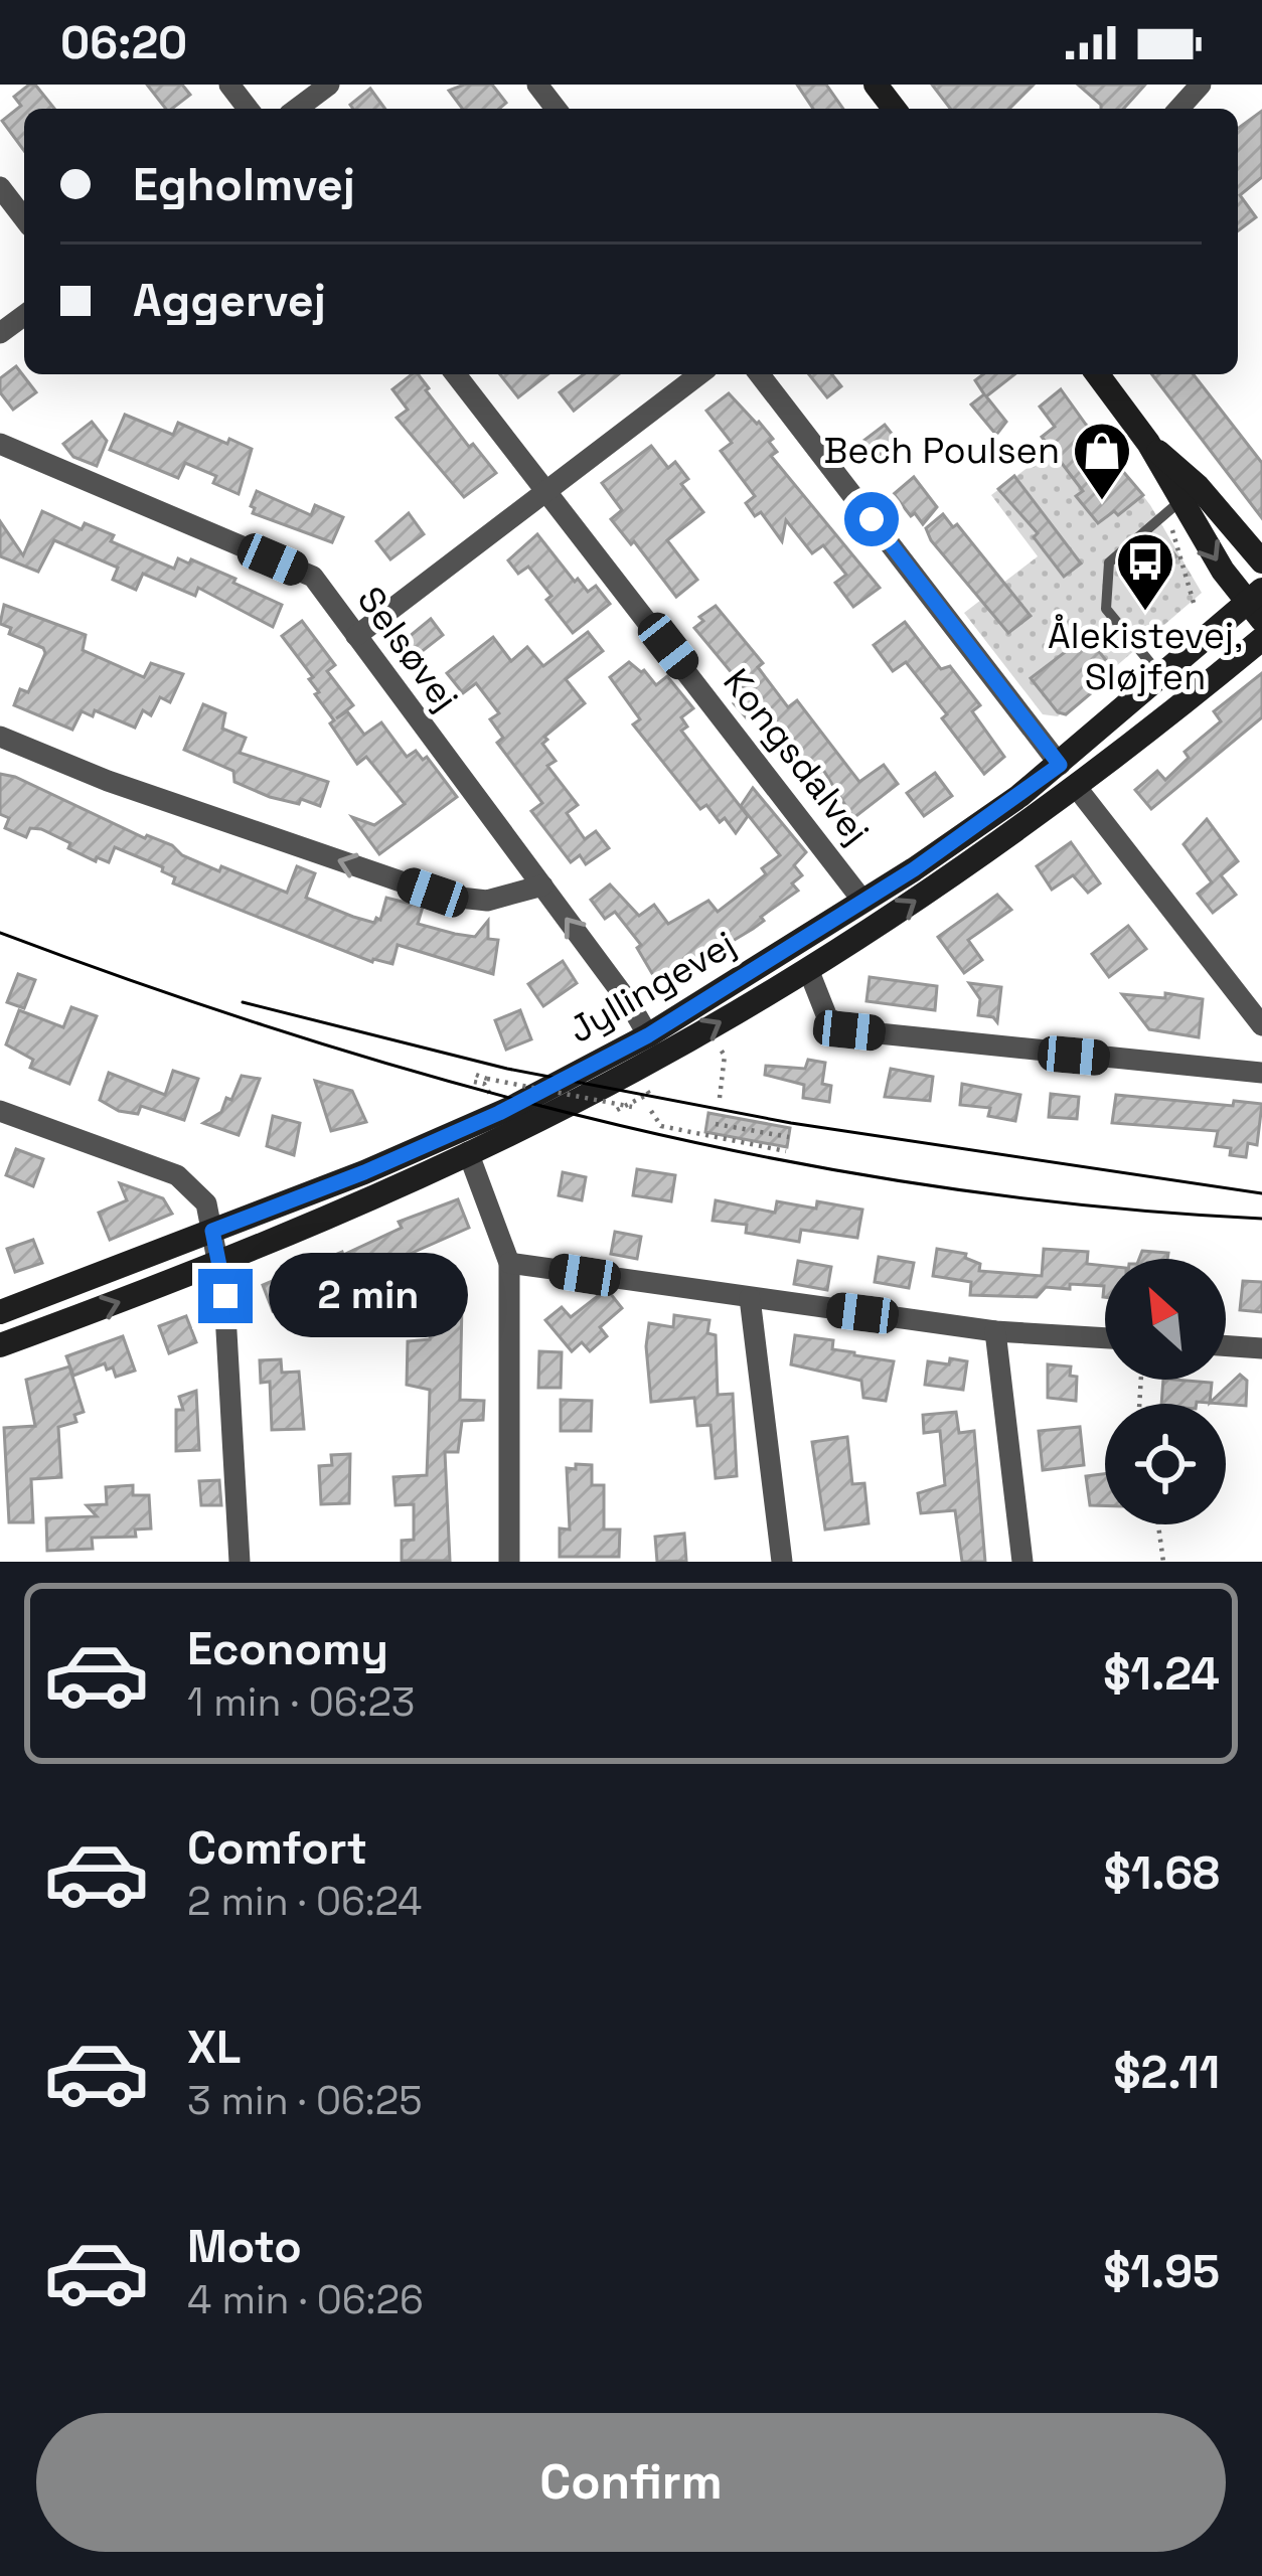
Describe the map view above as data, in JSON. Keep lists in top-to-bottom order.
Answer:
{
  "streets": {
    "street": ["Selsøvej", "Kongsdalvej", "Jyllingevej"]
  },
  "crossings": [
    ["Selsøvej", "Jyllingevej"],
    ["Kongsdalvej", "Jyllingevej"]
  ],
  "places": {
    "shop": ["Bech Poulsen"],
    "bus stop": ["Ålekistevej, Sløjfen"]
  },
  "north": "top left",
  "page": {
    "status": "06:20",
    "banner": ["Egholmvej", "Aggervej"],
    "bubble": "2 min",
    "list": [
      {
        "name": "Economy",
        "note": "1 min · 06:23",
        "value": "$1.24"
      },
      {
        "name": "Comfort",
        "note": "2 min · 06:24",
        "value": "$1.68"
      },
      {
        "name": "XL",
        "note": "3 min · 06:25",
        "value": "$2.11"
      },
      {
        "name": "Moto",
        "note": "4 min · 06:26",
        "value": "$1.95"
      }
    ],
    "buttons": "Confirm"
  }
}
